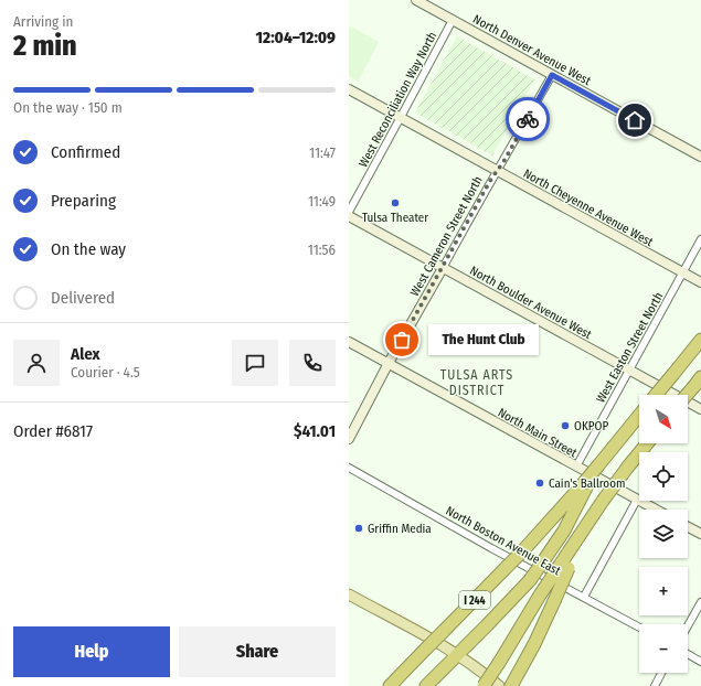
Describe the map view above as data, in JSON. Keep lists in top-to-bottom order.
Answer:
{
  "streets": {
    "highway": ["I 244"],
    "street": [
      "North Denver Avenue West",
      "West Reconciliation Way North",
      "North Cheyenne Avenue West",
      "West Cameron Street North",
      "North Boulder Avenue West",
      "West Easton Street North",
      "North Main Street",
      "North Boston Avenue East"
    ]
  },
  "crossings": [
    ["North Denver Avenue West", "West Reconciliation Way North"],
    ["North Denver Avenue West", "West Cameron Street North"],
    ["West Reconciliation Way North", "North Cheyenne Avenue West"],
    ["North Cheyenne Avenue West", "West Cameron Street North"],
    ["North Cheyenne Avenue West", "West Easton Street North"],
    ["West Cameron Street North", "North Boulder Avenue West"],
    ["West Cameron Street North", "North Main Street"],
    ["North Boulder Avenue West", "West Easton Street North"],
    ["West Easton Street North", "North Main Street"]
  ],
  "districts": ["TULSA ARTS DISTRICT"],
  "places": [
    "Tulsa Theater",
    "The Hunt Club",
    "OKPOP",
    "Cain's Ballroom",
    "Griffin Media"
  ],
  "north": "bottom right",
  "page": {
    "heading": ["2 min", "Arriving in", "12:04–12:09"],
    "panel": [
      "Alex",
      "Courier · 4.5",
      "Order #6817",
      "$41.01"
    ],
    "bar": "On the way · 150 m",
    "list": [
      ["Confirmed", "11:47"],
      ["Preparing", "11:49"],
      ["On the way", "11:56"],
      "Delivered"
    ],
    "bubble": "The Hunt Club",
    "map_buttons": ["+", "−"],
    "buttons": ["Help", "Share"]
  }
}
